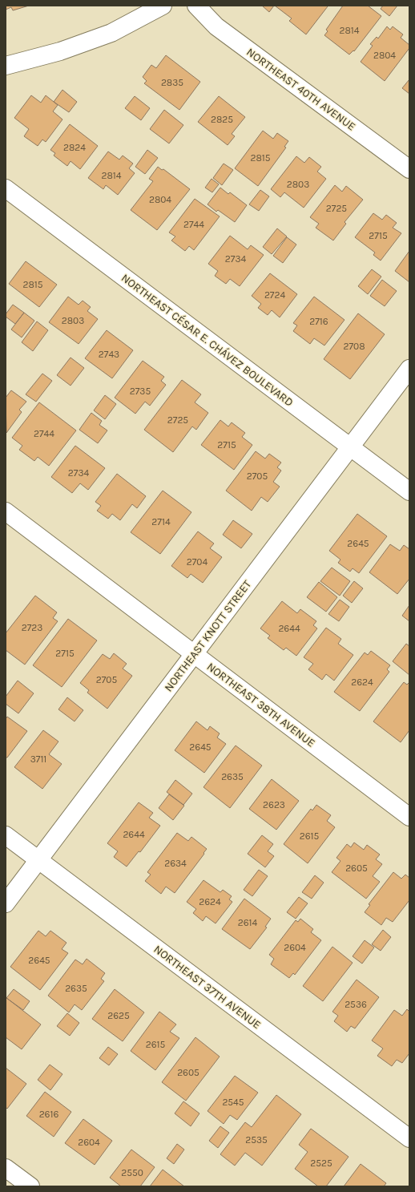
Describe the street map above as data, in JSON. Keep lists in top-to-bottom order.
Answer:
{
  "streets": {
    "street": [
      "NORTHEAST 40TH AVENUE",
      "NORTHEAST CÉSAR E. CHÁVEZ BOULEVARD",
      "NORTHEAST KNOTT STREET",
      "NORTHEAST 38TH AVENUE",
      "NORTHEAST 37TH AVENUE"
    ]
  },
  "crossings": [
    ["NORTHEAST CÉSAR E. CHÁVEZ BOULEVARD", "NORTHEAST KNOTT STREET"],
    ["NORTHEAST KNOTT STREET", "NORTHEAST 38TH AVENUE"],
    ["NORTHEAST KNOTT STREET", "NORTHEAST 37TH AVENUE"]
  ],
  "house_numbers": [
    "2814",
    "2804",
    "2835",
    "2825",
    "2824",
    "2815",
    "2814",
    "2803",
    "2804",
    "2725",
    "2744",
    "2715",
    "2734",
    "2815",
    "2724",
    "2803",
    "2716",
    "2708",
    "2743",
    "2735",
    "2725",
    "2744",
    "2715",
    "2734",
    "2705",
    "2714",
    "2645",
    "2704",
    "2723",
    "2644",
    "2715",
    "2705",
    "2624",
    "2645",
    "3711",
    "2635",
    "2623",
    "2644",
    "2615",
    "2634",
    "2605",
    "2624",
    "2614",
    "2604",
    "2645",
    "2635",
    "2536",
    "2625",
    "2615",
    "2605",
    "2545",
    "2616",
    "2535",
    "2604",
    "2525",
    "2550"
  ]
}
